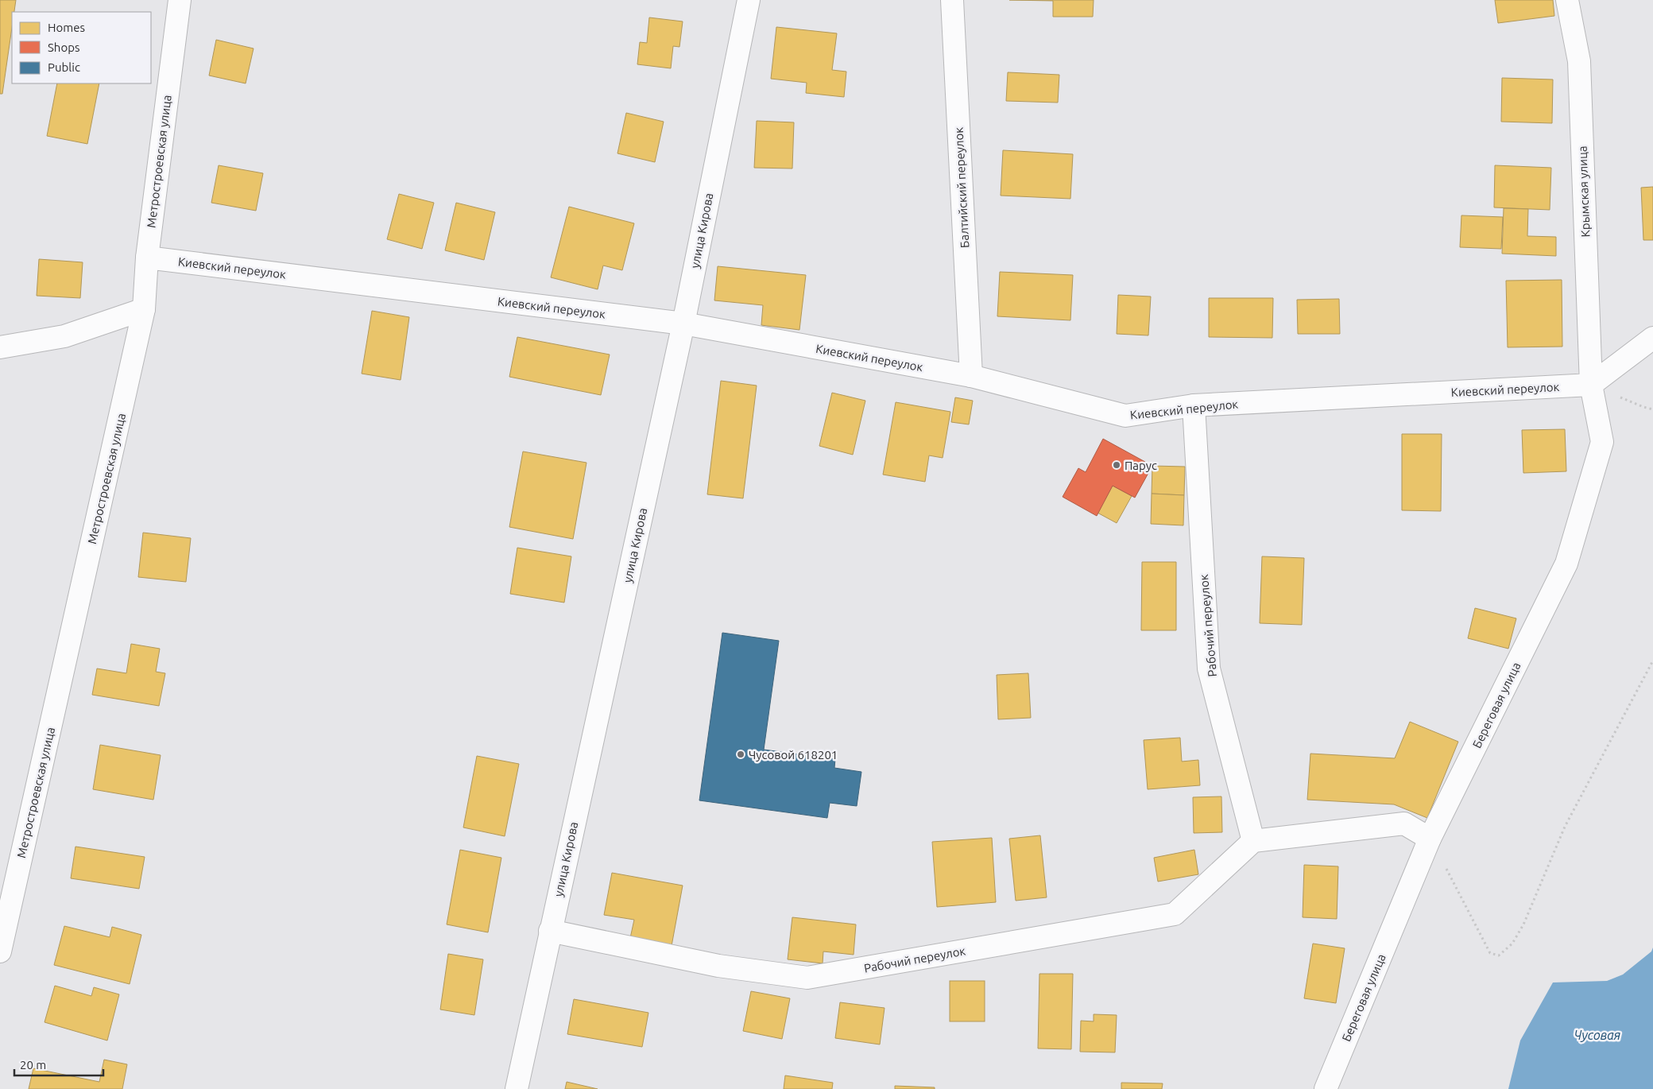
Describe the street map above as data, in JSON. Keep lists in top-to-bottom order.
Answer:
{
  "streets": {
    "street": [
      "Метростроевская улица",
      "Балтийский переулок",
      "Крымская улица",
      "улица Кирова",
      "Киевский переулок",
      "Рабочий переулок",
      "Береговая улица"
    ]
  },
  "crossings": [
    ["Метростроевская улица", "Киевский переулок"],
    ["Балтийский переулок", "Киевский переулок"],
    ["Крымская улица", "Киевский переулок"],
    ["Крымская улица", "Береговая улица"],
    ["улица Кирова", "Киевский переулок"],
    ["улица Кирова", "Рабочий переулок"],
    ["Киевский переулок", "Рабочий переулок"],
    ["Киевский переулок", "Береговая улица"]
  ],
  "water": ["Чусовая"],
  "places": ["Парус", "Чусовой 618201"],
  "legend": ["Homes", "Shops", "Public"],
  "scale_bar": "20 m"
}
